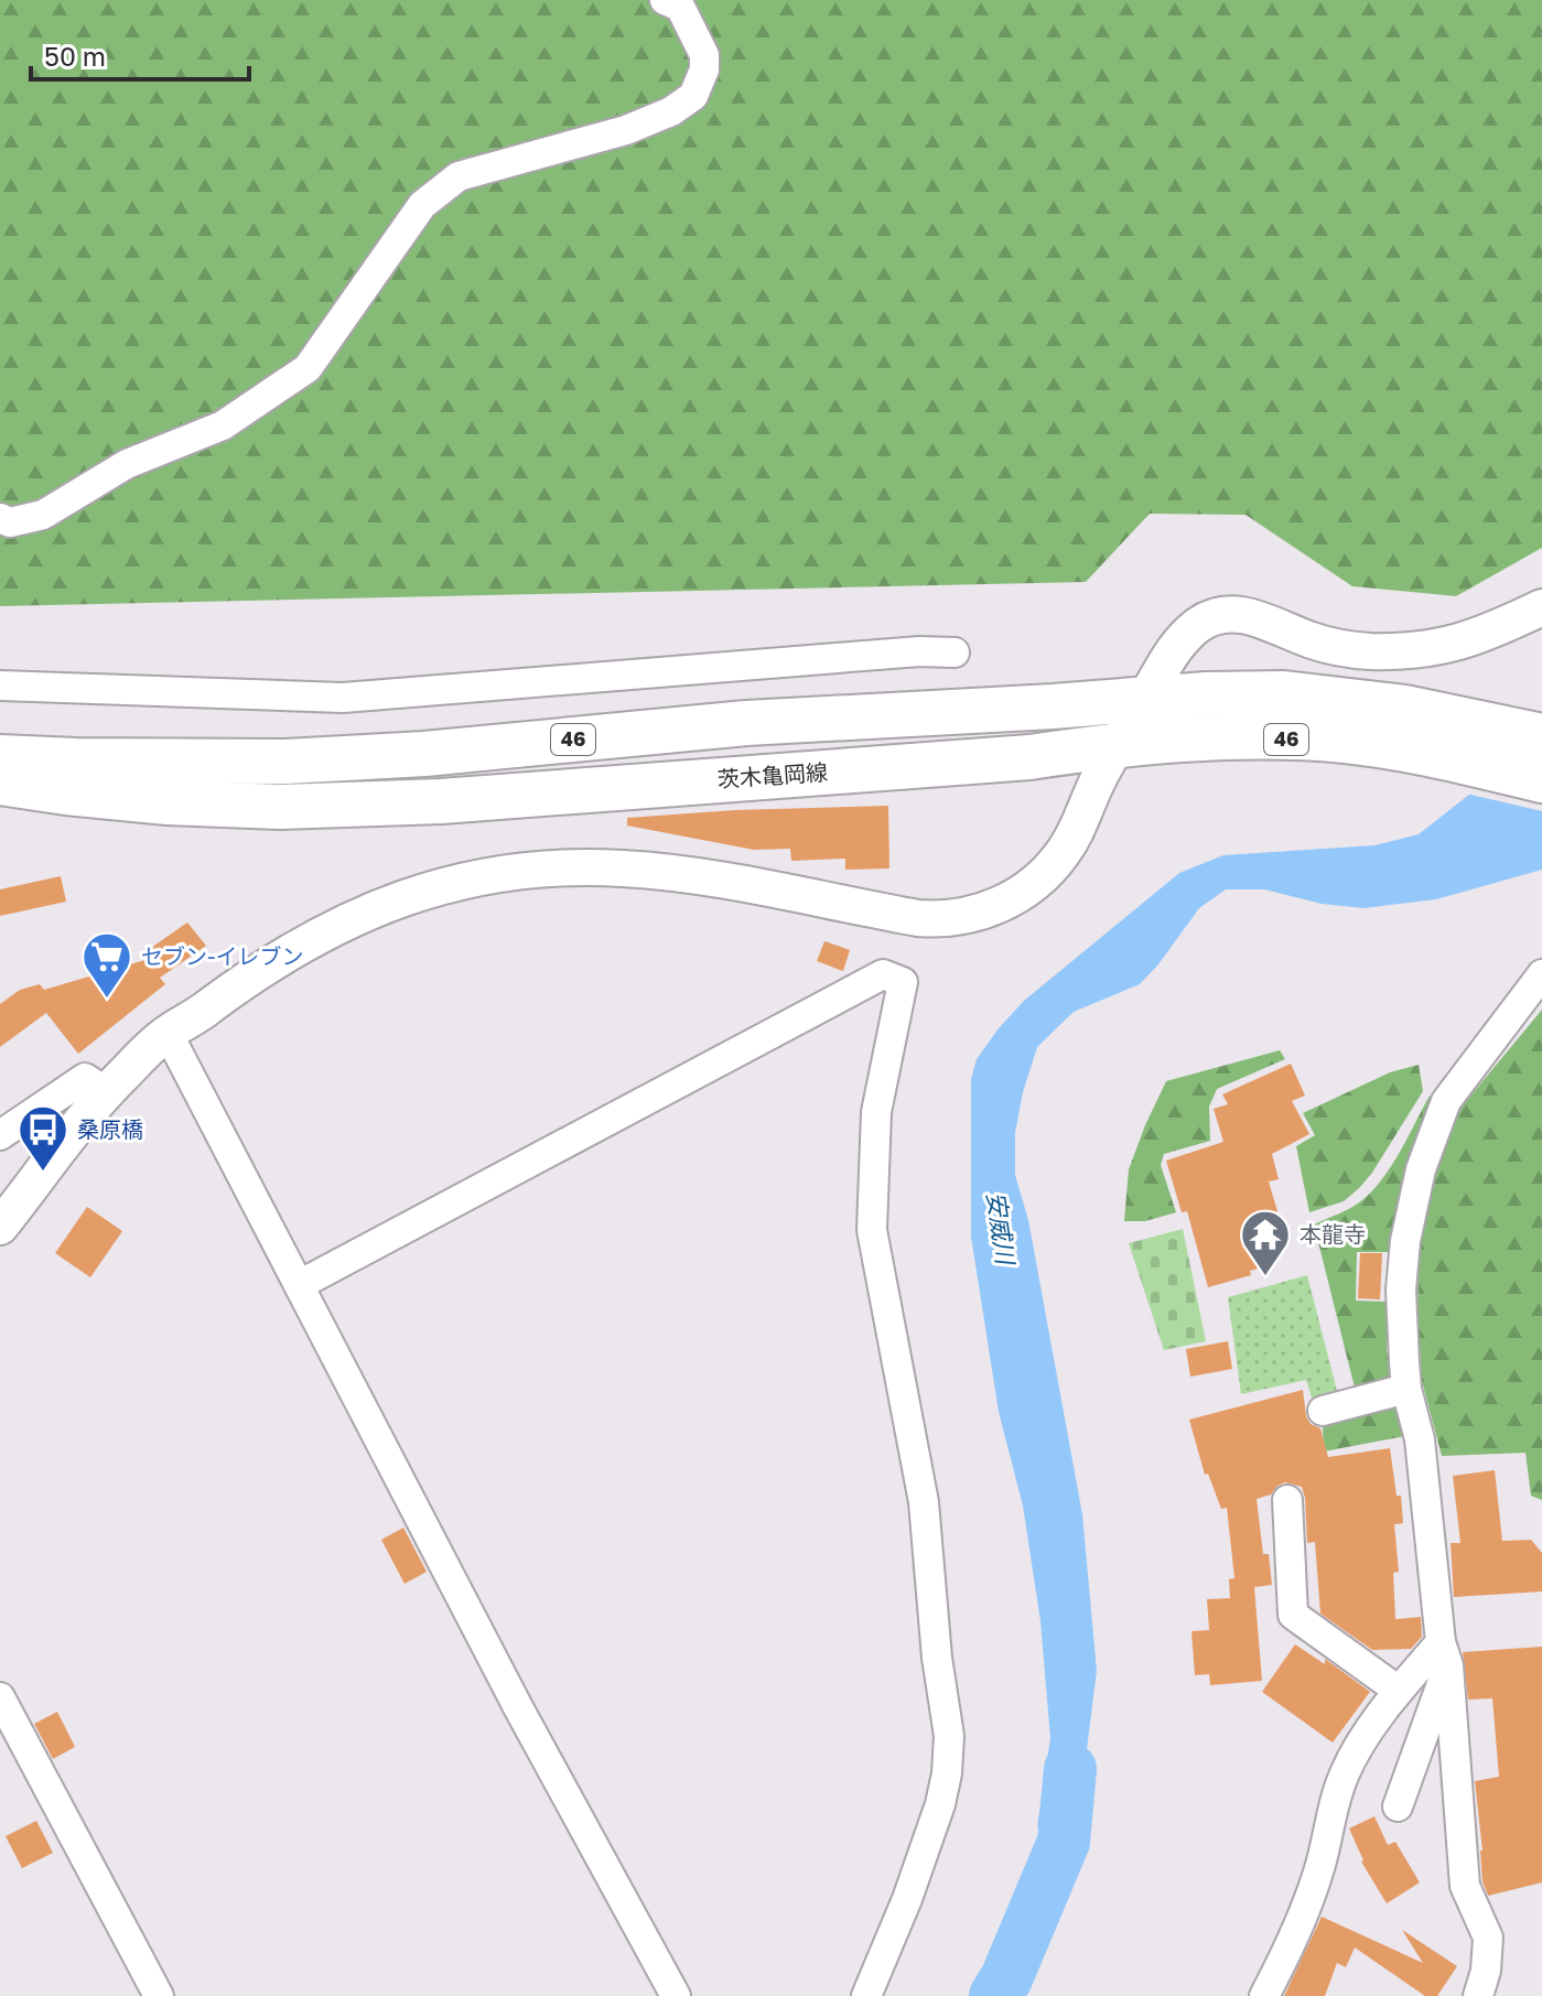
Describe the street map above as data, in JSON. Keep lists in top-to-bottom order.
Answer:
{
  "streets": {
    "main road": ["46", "茨木亀岡線"]
  },
  "water": ["安威川"],
  "places": {
    "supermarket": ["セブン-イレブン"],
    "bus stop": ["桑原橋"],
    "temple": ["本龍寺"]
  },
  "scale_bar": "50 m"
}
